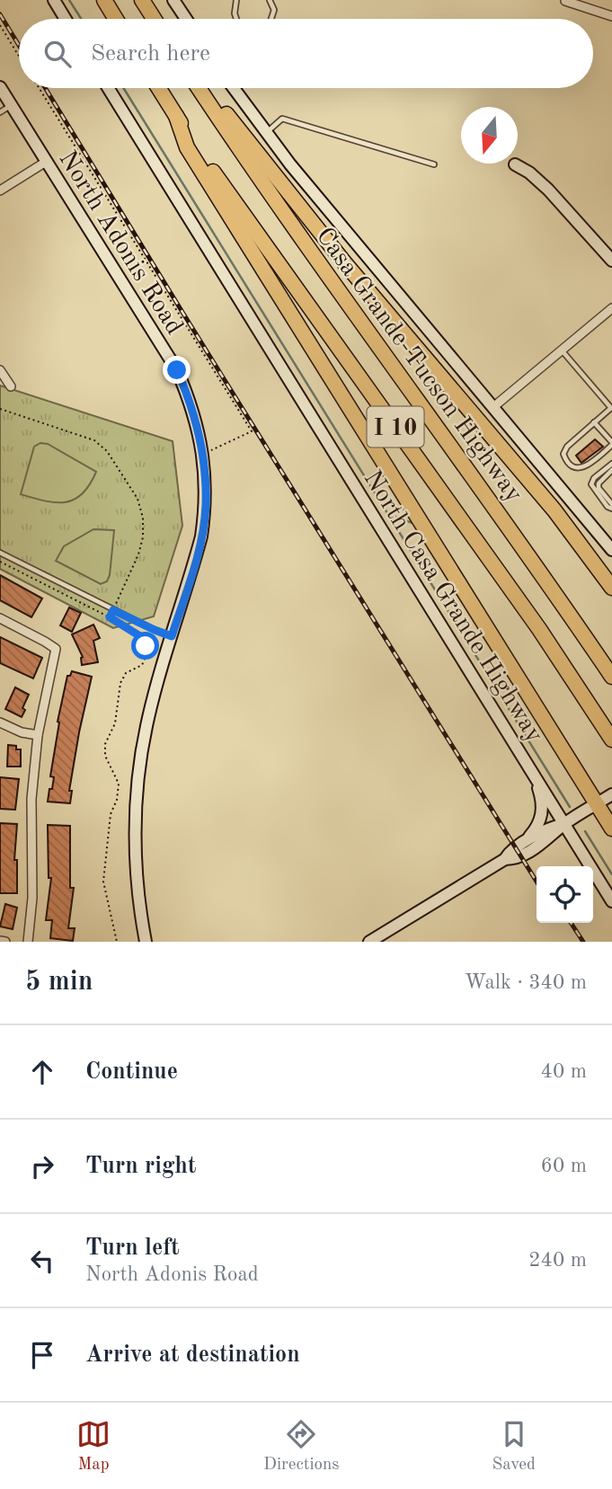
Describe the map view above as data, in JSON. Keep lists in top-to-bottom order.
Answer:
{
  "streets": {
    "highway": ["Casa Grande-Tucson Highway", "I 10"],
    "street": ["North Adonis Road", "North Casa Grande Highway"]
  },
  "north": "bottom",
  "page": {
    "search": "Search here",
    "heading": ["5 min", "Walk · 340 m"],
    "list": [
      ["Continue", "40 m"],
      ["Turn right", "60 m"],
      ["Turn left", "North Adonis Road", "240 m"],
      "Arrive at destination"
    ],
    "nav": ["Map", "Directions", "Saved"]
  }
}
